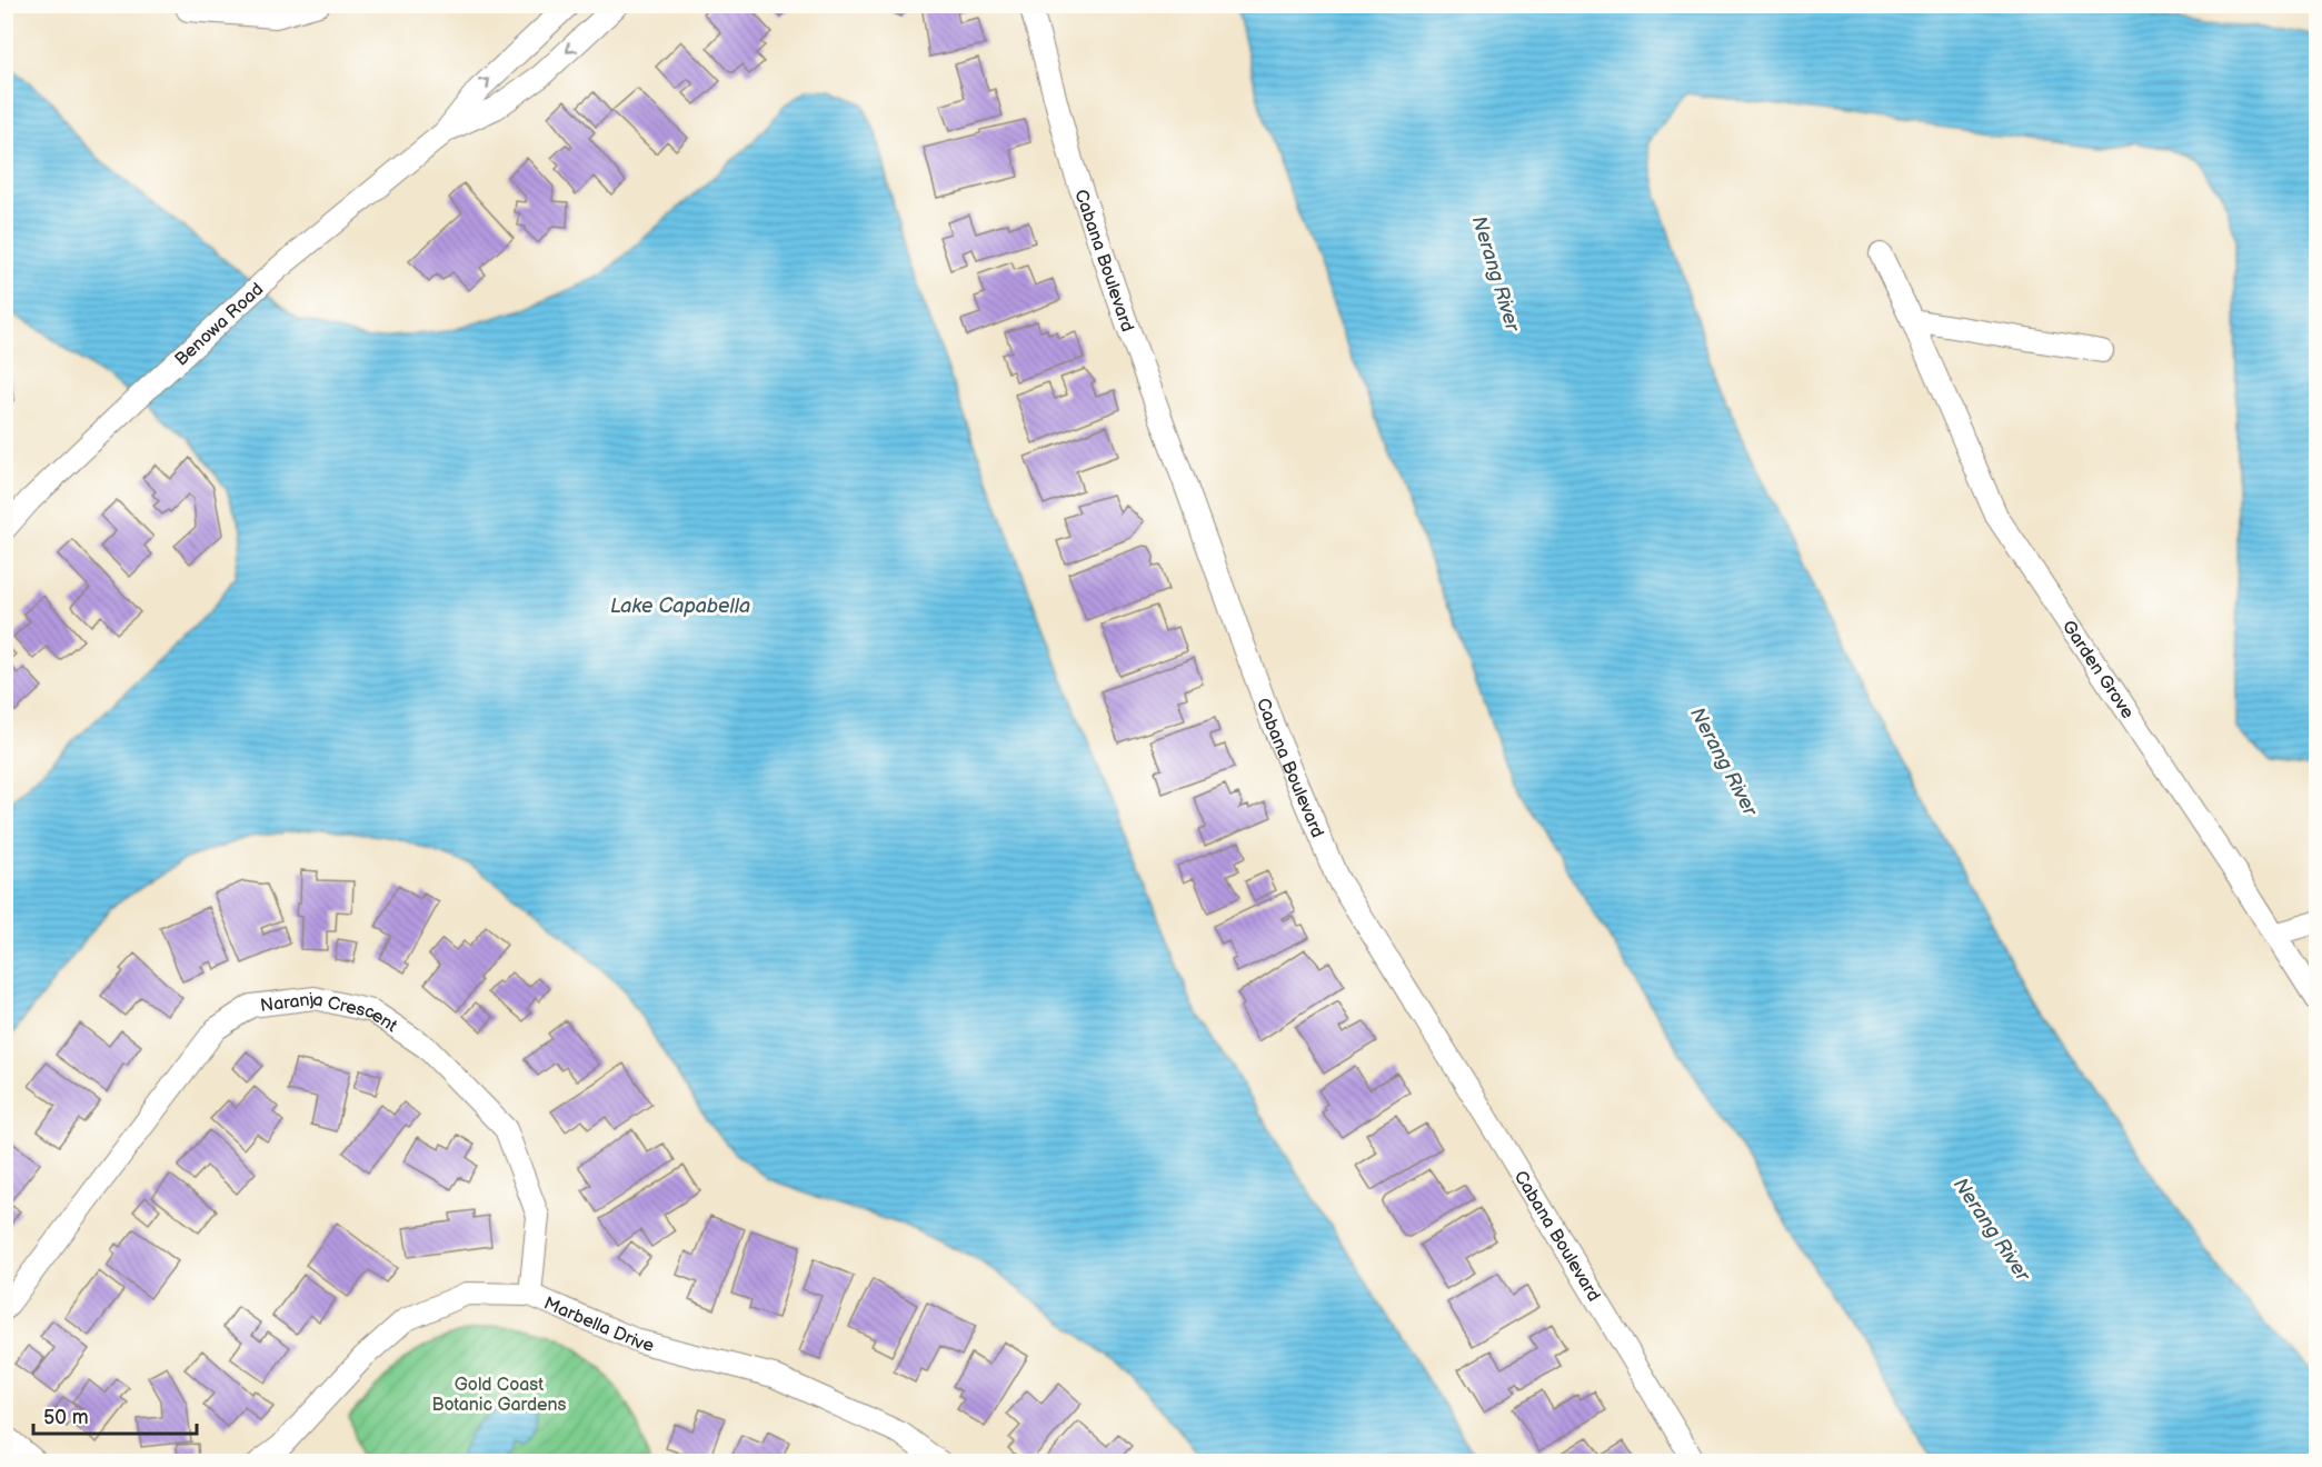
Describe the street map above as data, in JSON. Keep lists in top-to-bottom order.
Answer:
{
  "streets": {
    "street": [
      "Cabana Boulevard",
      "Benowa Road",
      "Garden Grove",
      "Naranja Crescent",
      "Marbella Drive"
    ]
  },
  "crossings": [
    ["Naranja Crescent", "Marbella Drive"]
  ],
  "water": ["Nerang River", "Lake Capabella"],
  "parks": ["Gold Coast Botanic Gardens"],
  "scale_bar": "50 m"
}
